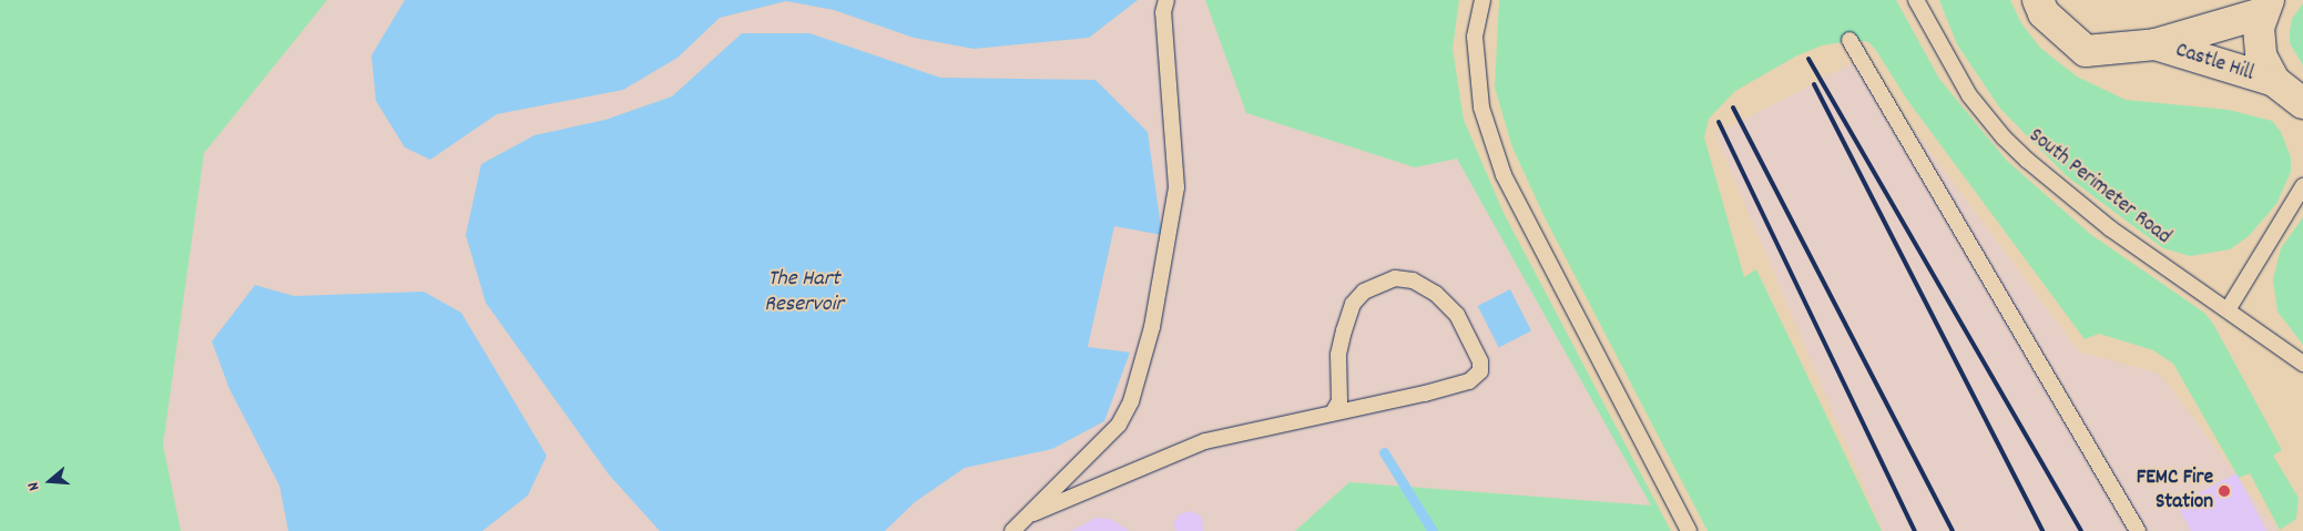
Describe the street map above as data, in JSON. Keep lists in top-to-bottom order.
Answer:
{
  "streets": {
    "main road": ["Castle Hill"],
    "lane": ["South Perimeter Road"]
  },
  "water": ["The Hart Reservoir"],
  "places": ["FEMC Fire Station"],
  "north": "left"
}
